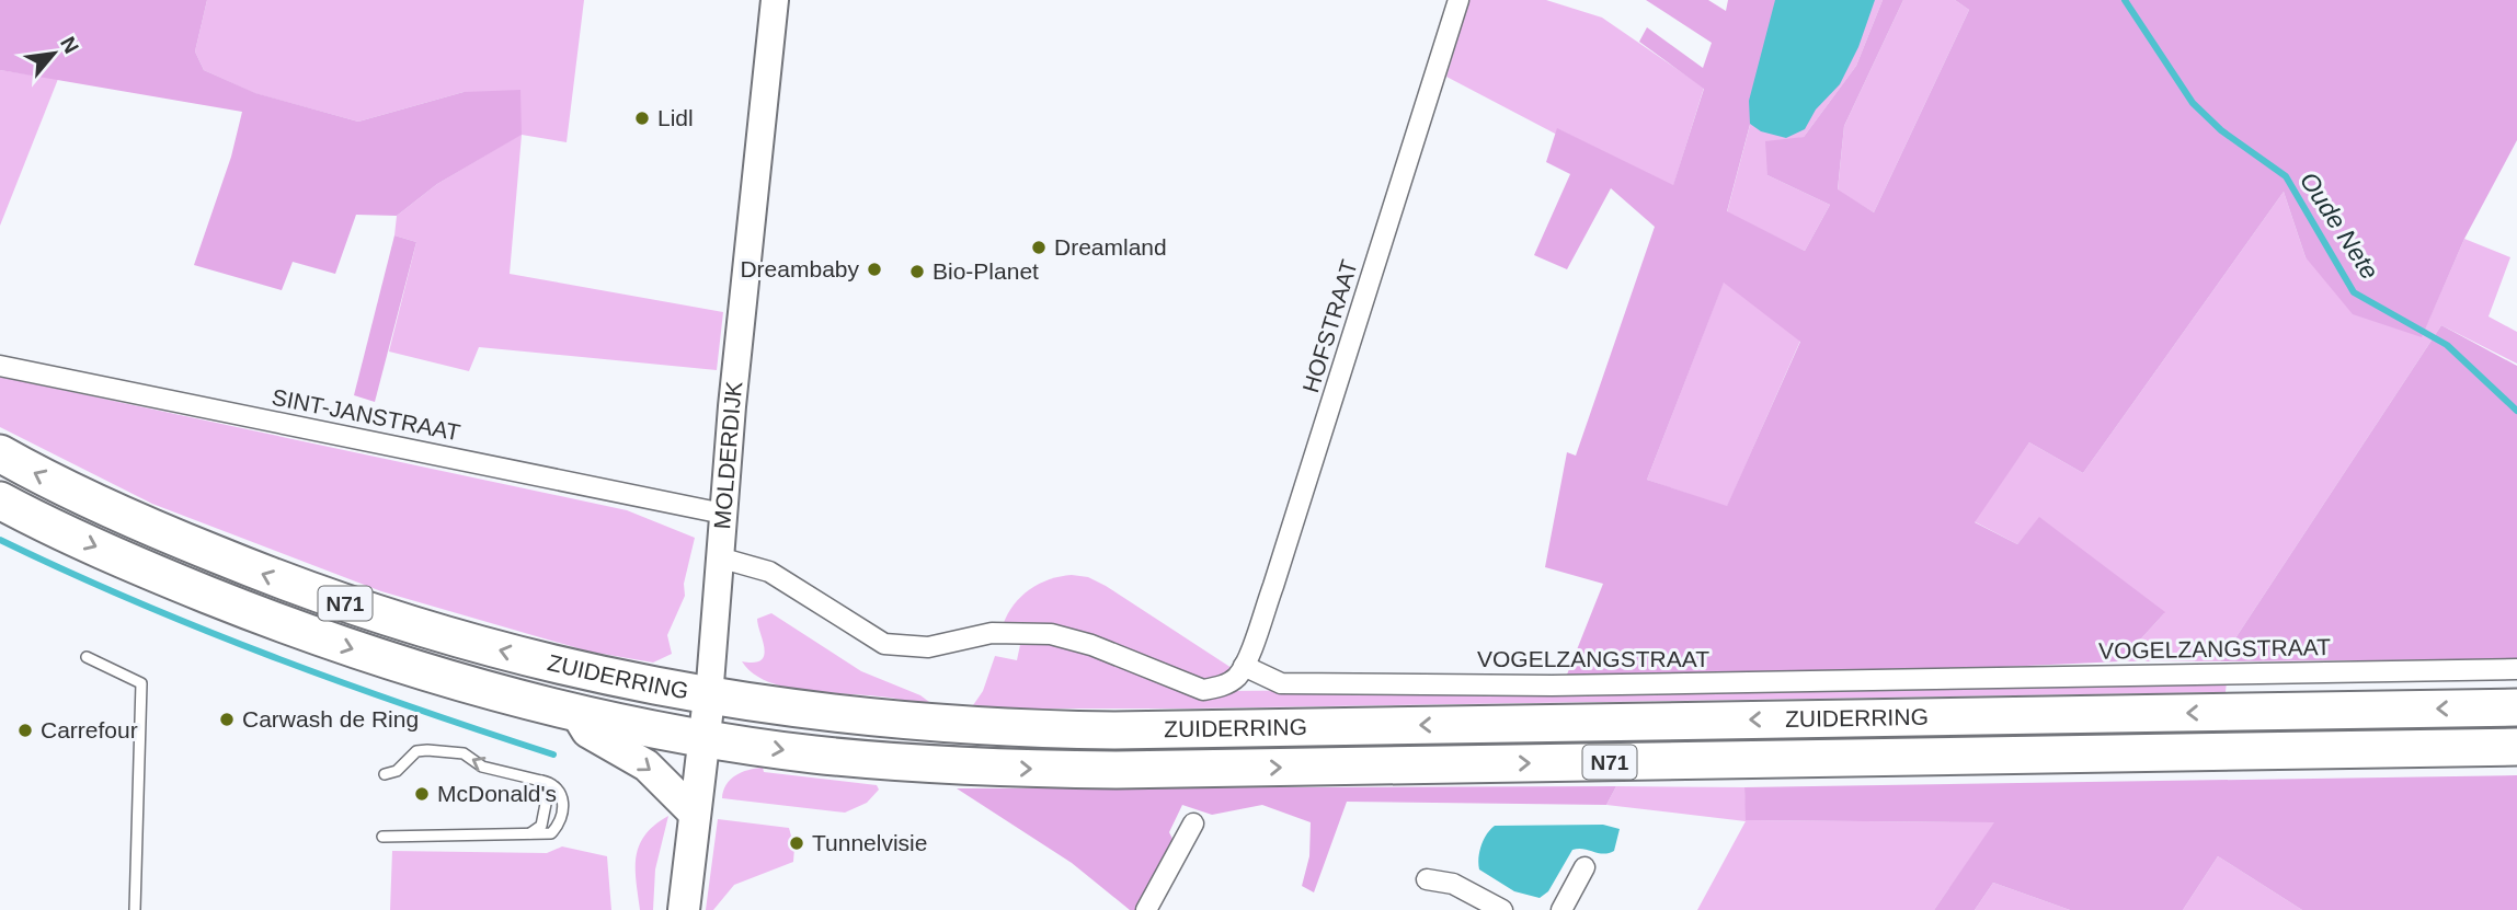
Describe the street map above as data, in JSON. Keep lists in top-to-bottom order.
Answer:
{
  "streets": {
    "highway": ["N71", "ZUIDERRING"],
    "main road": ["MOLDERDIJK"],
    "street": ["HOFSTRAAT", "SINT-JANSTRAAT", "VOGELZANGSTRAAT"]
  },
  "crossings": [
    ["HOFSTRAAT", "VOGELZANGSTRAAT"],
    ["SINT-JANSTRAAT", "MOLDERDIJK"],
    ["MOLDERDIJK", "ZUIDERRING"]
  ],
  "water": ["Oude Nete"],
  "places": [
    "Lidl",
    "Dreamland",
    "Dreambaby",
    "Bio-Planet",
    "Carwash de Ring",
    "Carrefour",
    "McDonald's",
    "Tunnelvisie"
  ],
  "north": "top right"
}
